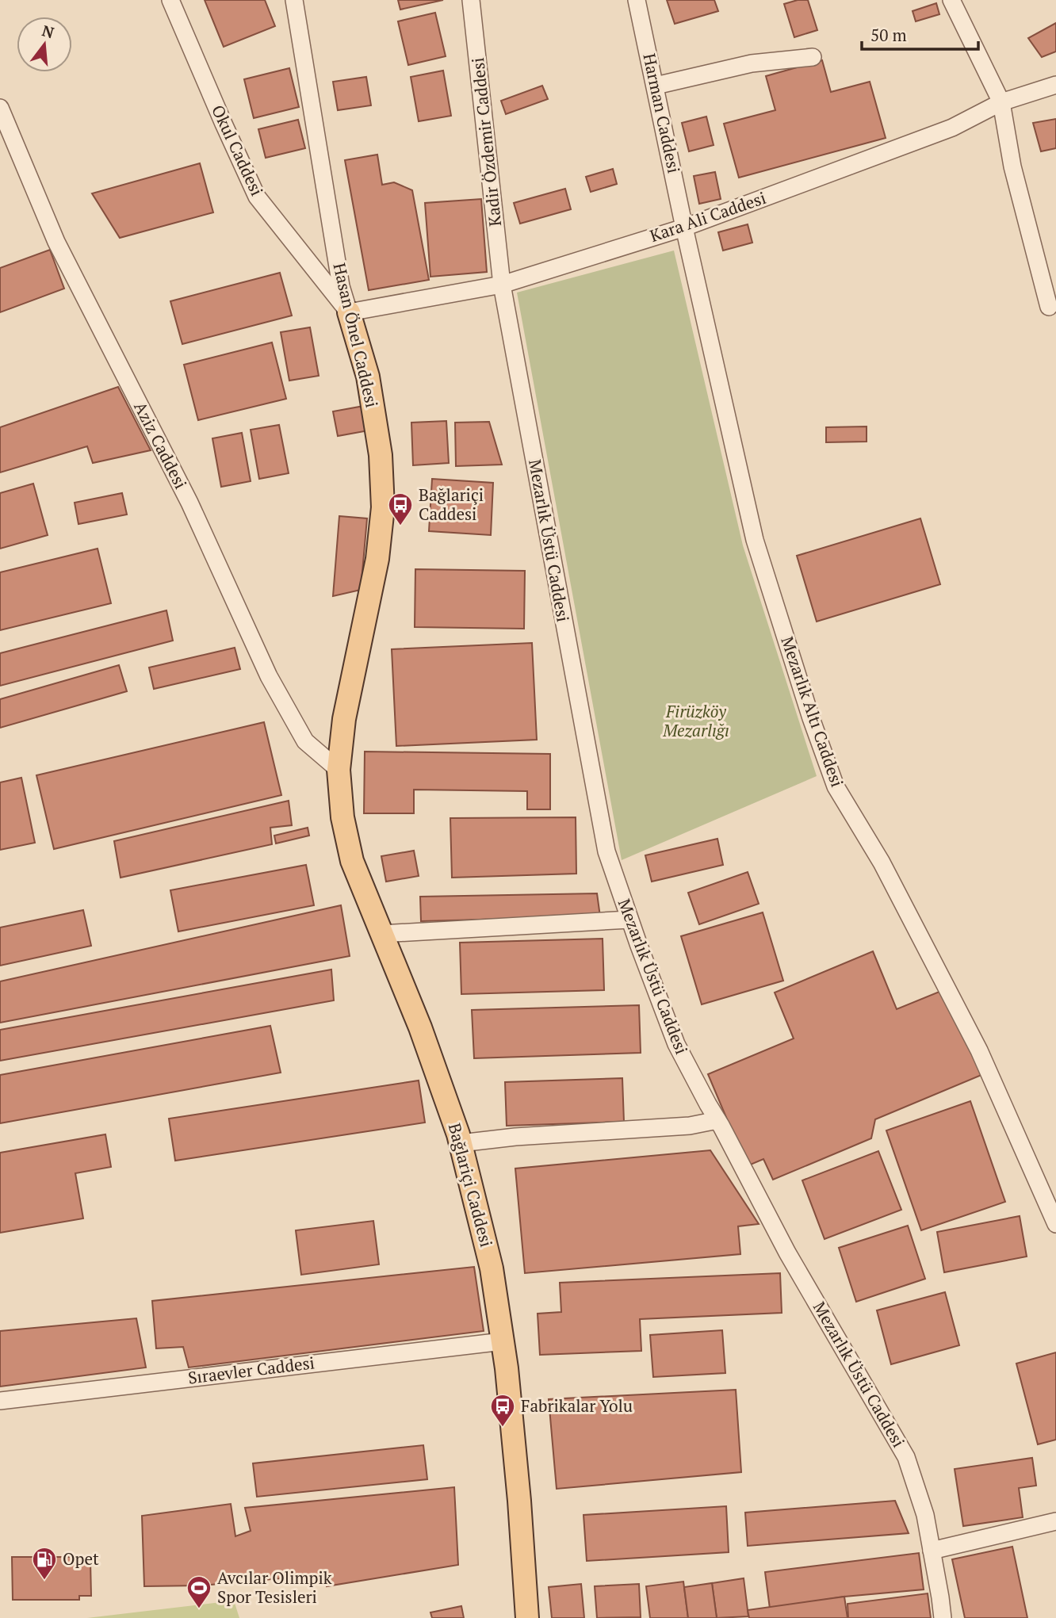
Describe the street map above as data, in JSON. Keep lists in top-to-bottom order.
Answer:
{
  "streets": {
    "main road": ["Hasan Önel Caddesi", "Bağlariçi Caddesi"],
    "street": [
      "Harman Caddesi",
      "Kadir Özdemir Caddesi",
      "Okul Caddesi",
      "Kara Ali Caddesi",
      "Aziz Caddesi",
      "Mezarlık Üstü Caddesi",
      "Mezarlık Altı Caddesi",
      "Sıraevler Caddesi"
    ]
  },
  "crossings": [
    ["Harman Caddesi", "Kara Ali Caddesi"],
    ["Harman Caddesi", "Mezarlık Altı Caddesi"],
    ["Kadir Özdemir Caddesi", "Kara Ali Caddesi"],
    ["Kadir Özdemir Caddesi", "Mezarlık Üstü Caddesi"],
    ["Okul Caddesi", "Kara Ali Caddesi"],
    ["Okul Caddesi", "Hasan Önel Caddesi"],
    ["Kara Ali Caddesi", "Hasan Önel Caddesi"],
    ["Kara Ali Caddesi", "Mezarlık Üstü Caddesi"],
    ["Kara Ali Caddesi", "Mezarlık Altı Caddesi"],
    ["Hasan Önel Caddesi", "Aziz Caddesi"],
    ["Hasan Önel Caddesi", "Bağlariçi Caddesi"],
    ["Aziz Caddesi", "Bağlariçi Caddesi"],
    ["Bağlariçi Caddesi", "Sıraevler Caddesi"]
  ],
  "parks": ["Firüzköy Mezarlığı"],
  "places": {
    "bus stop": ["Bağlariçi Caddesi", "Fabrikalar Yolu"],
    "fuel station": ["Opet"],
    "sports": ["Avcılar Olimpik Spor Tesisleri"]
  },
  "scale_bar": "50 m",
  "north": "top"
}
